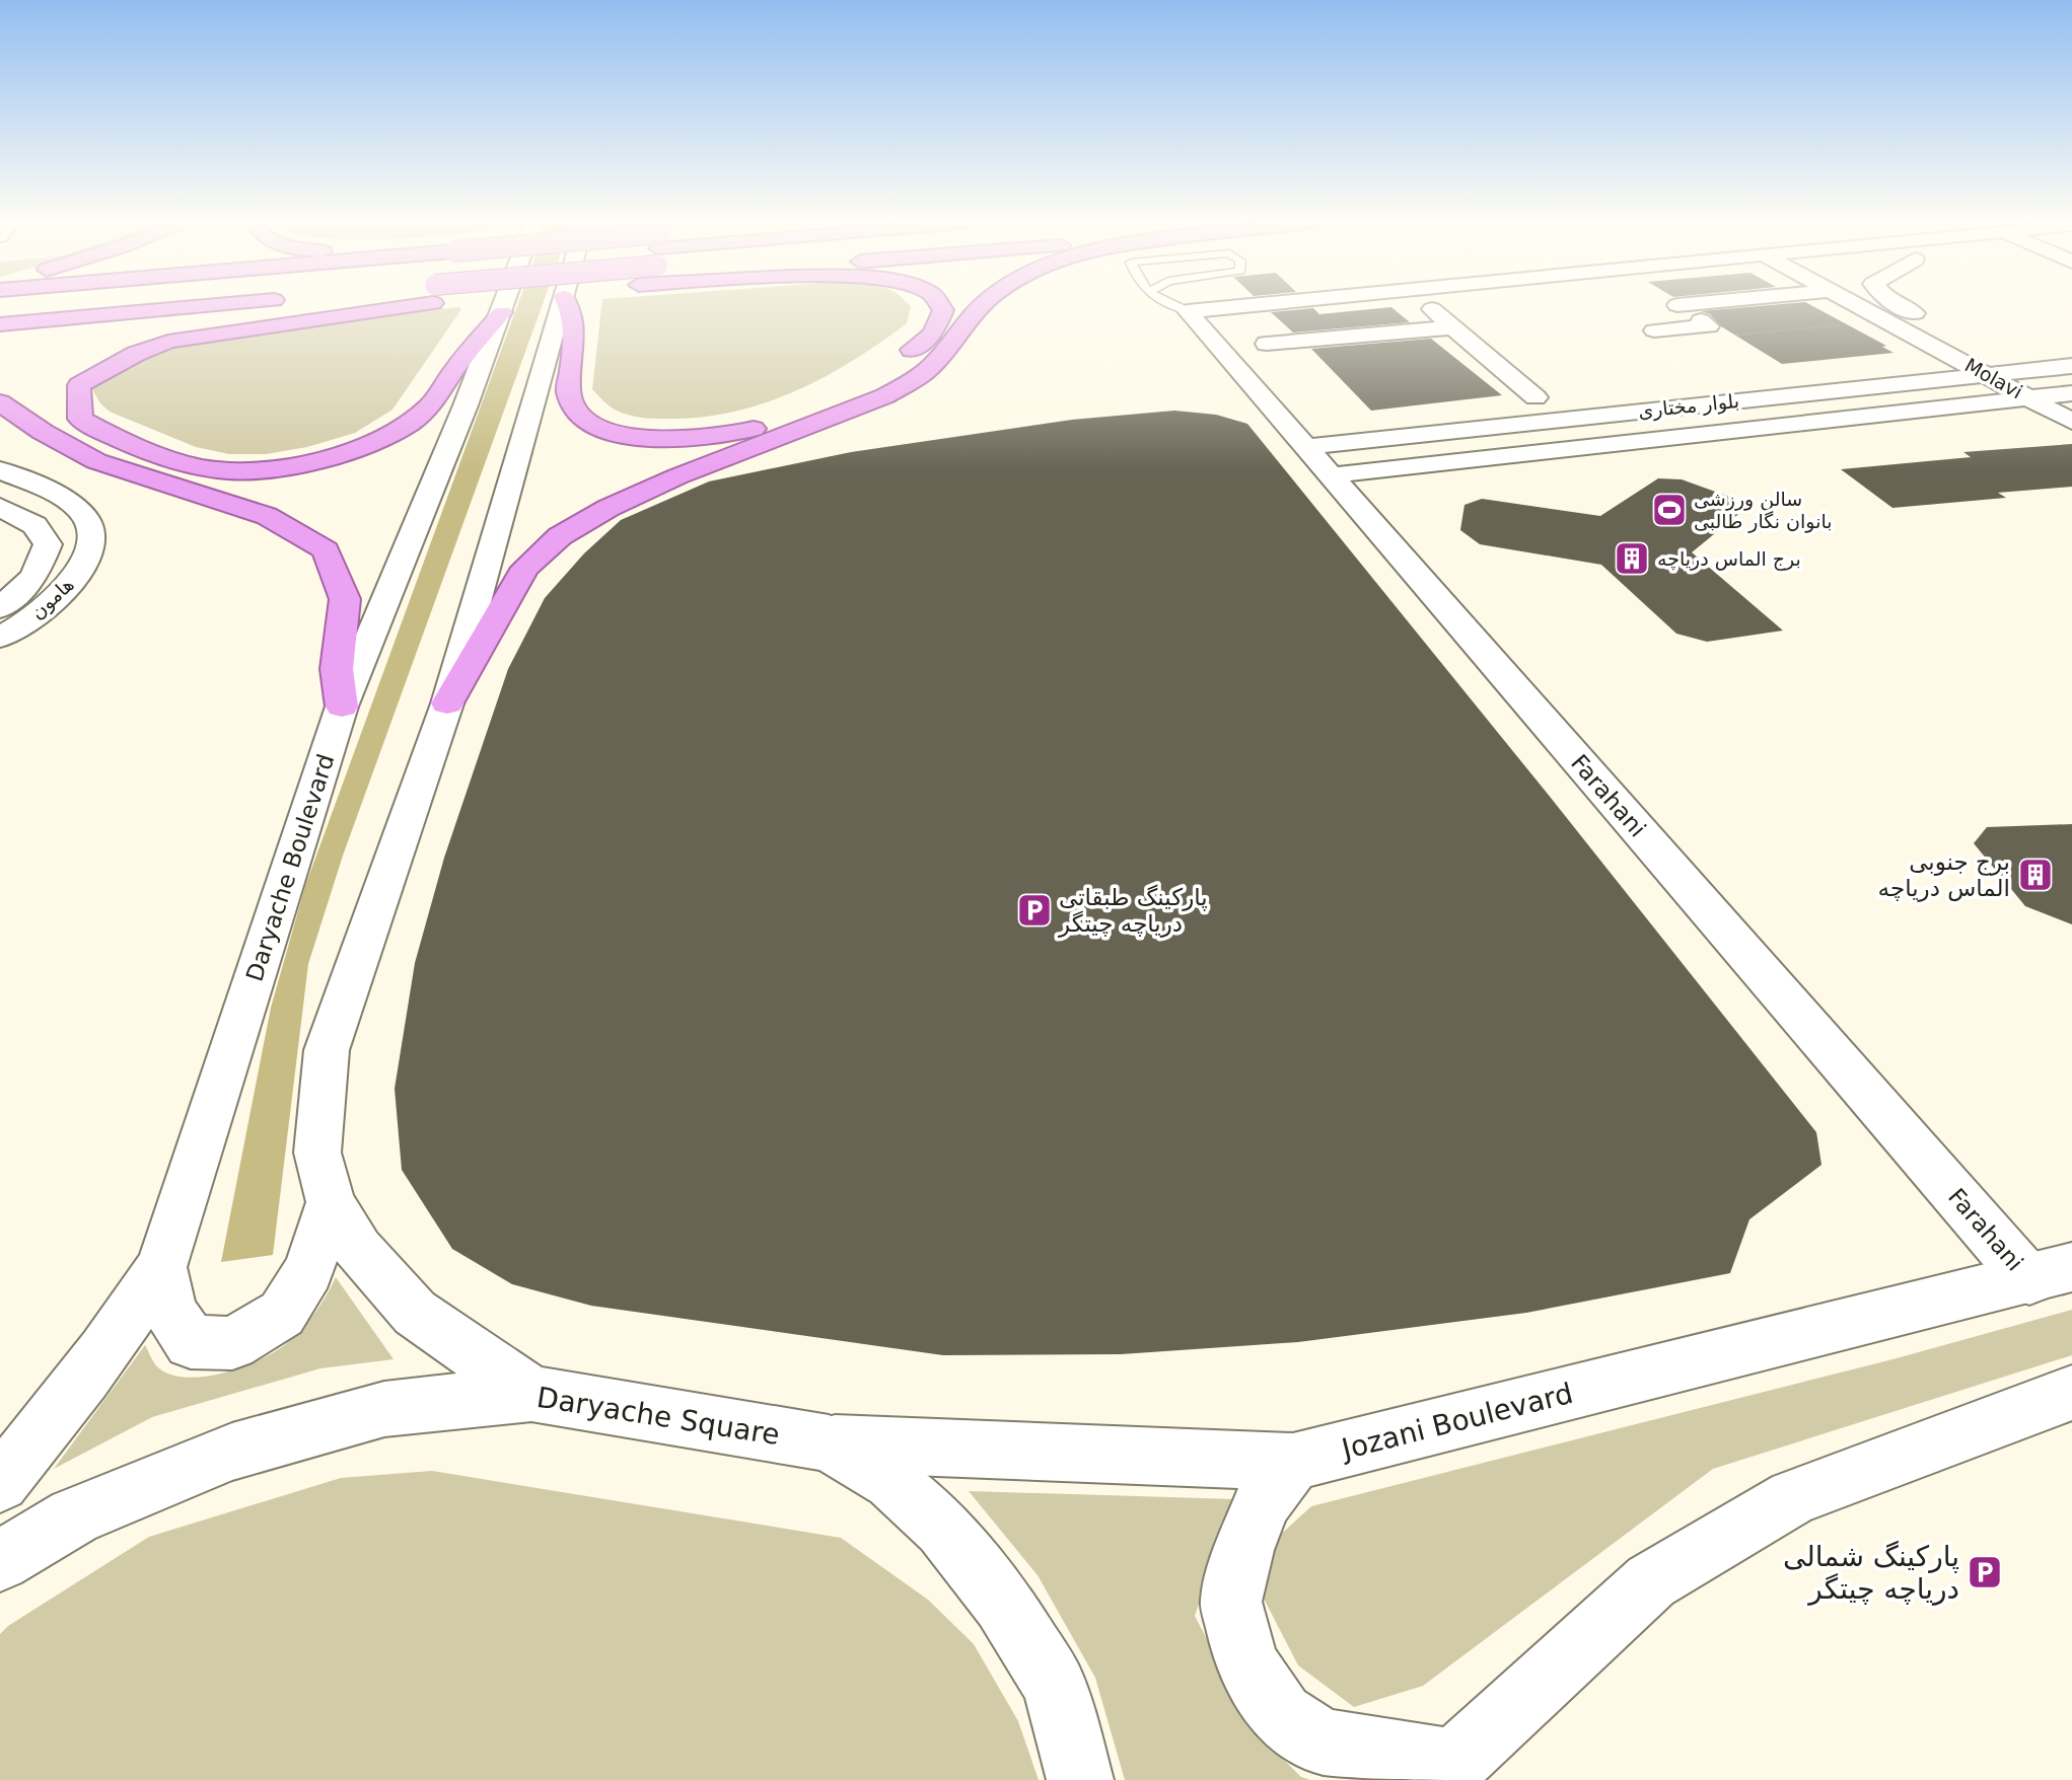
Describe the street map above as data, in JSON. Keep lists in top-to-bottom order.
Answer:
{
  "streets": {
    "street": [
      "Molavi",
      "بلوار مختاری",
      "هامون",
      "Farahani",
      "Daryache Boulevard",
      "Daryache Square",
      "Jozani Boulevard"
    ]
  },
  "crossings": [
    ["Molavi", "بلوار مختاری"],
    ["بلوار مختاری", "Farahani"],
    ["Farahani", "Jozani Boulevard"],
    ["Daryache Square", "Jozani Boulevard"]
  ],
  "places": {
    "sports": ["سالن ورزشی بانوان نگار طالبی"],
    "building": ["برج الماس دریاچه", "برج جنوبی الماس دریاچه"],
    "parking": ["پارکینگ طبقاتی دریاچه چیتگر", "پارکینگ شمالی دریاچه چیتگر"]
  }
}
